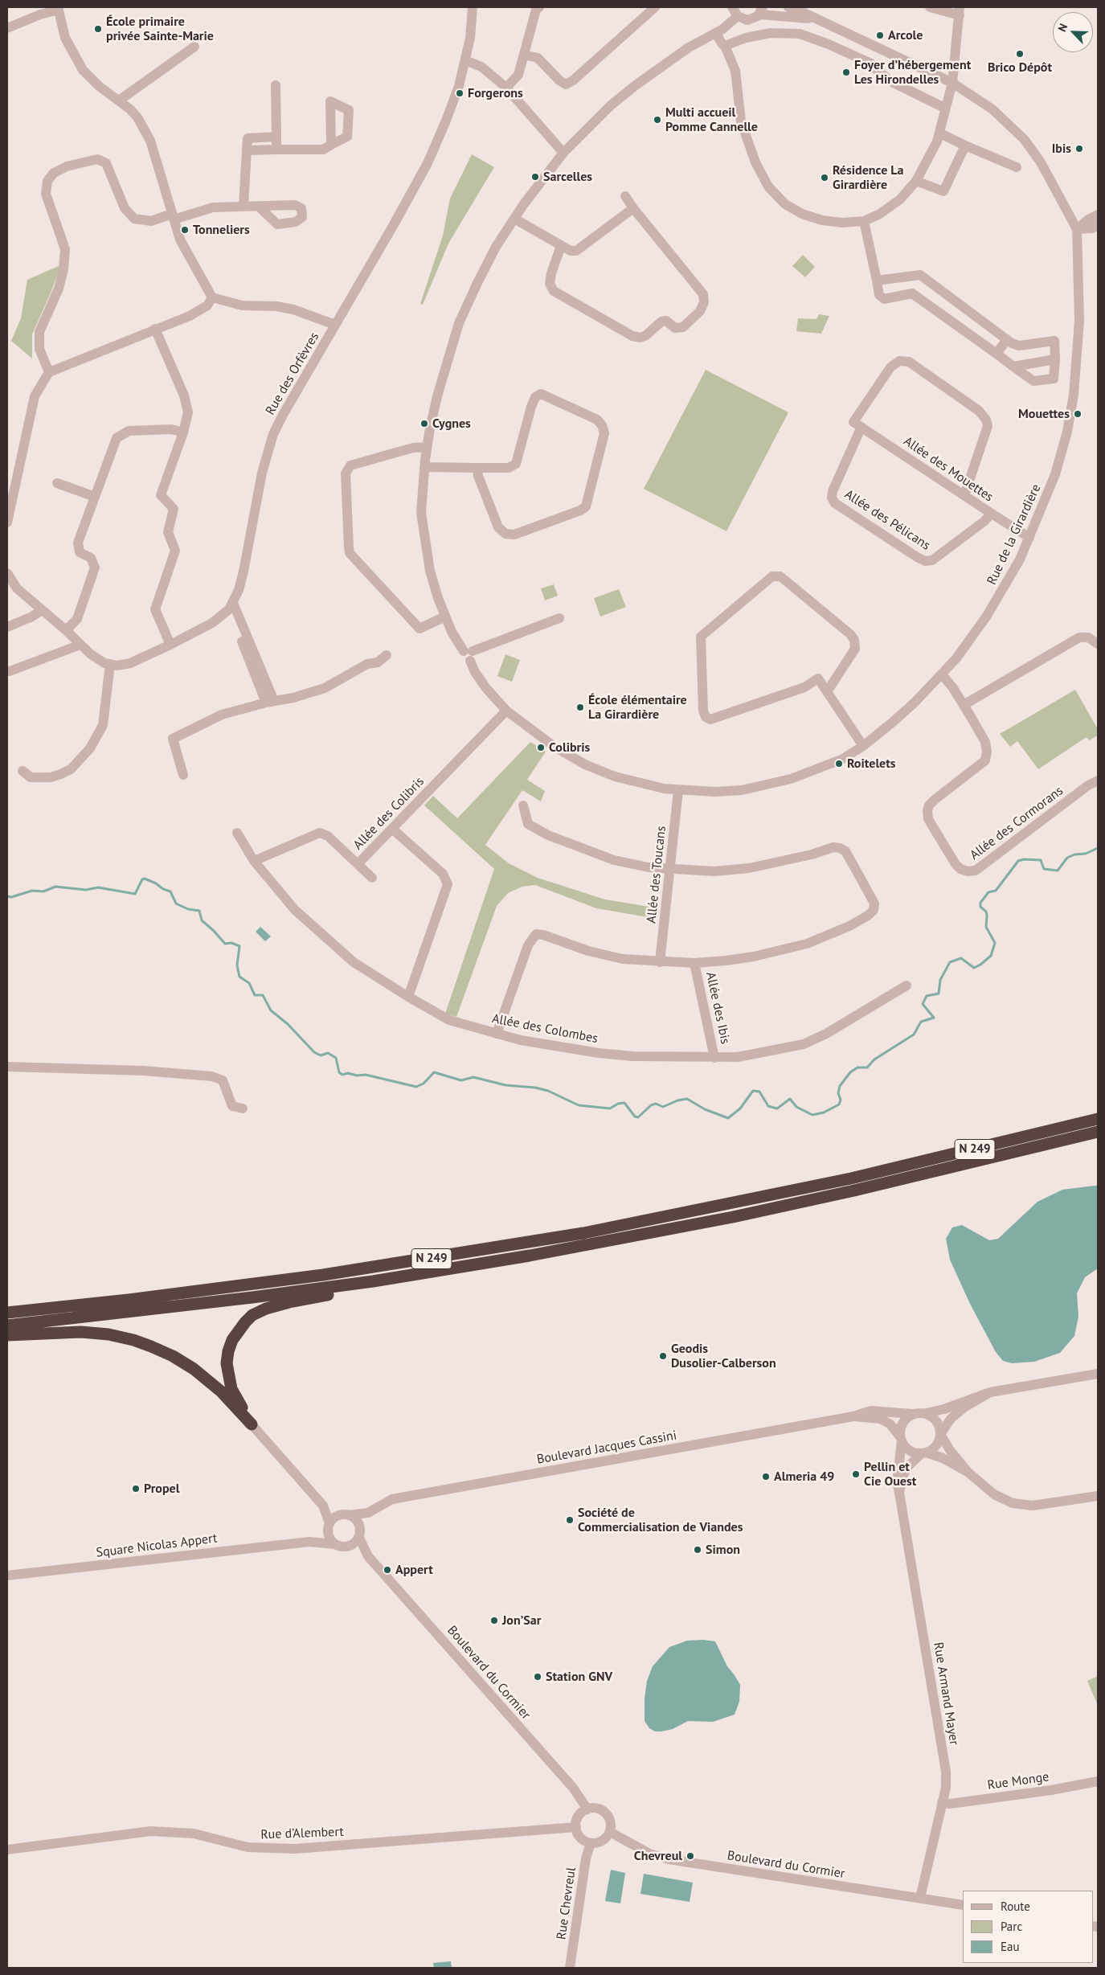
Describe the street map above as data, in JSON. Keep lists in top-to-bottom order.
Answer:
{
  "streets": {
    "highway": ["N 249"],
    "street": [
      "Rue des Orfèvres",
      "Allée des Mouettes",
      "Allée des Pélicans",
      "Rue de la Girardière",
      "Allée des Colibris",
      "Allée des Cormorans",
      "Allée des Toucans",
      "Allée des Ibis",
      "Allée des Colombes",
      "Boulevard Jacques Cassini",
      "Square Nicolas Appert",
      "Boulevard du Cormier",
      "Rue Armand Mayer",
      "Rue Monge",
      "Rue d’Alembert",
      "Rue Chevreul"
    ]
  },
  "crossings": [
    ["Allée des Mouettes", "Allée des Pélicans"],
    ["Allée des Mouettes", "Rue de la Girardière"],
    ["Rue de la Girardière", "Allée des Colibris"],
    ["Rue de la Girardière", "Allée des Cormorans"],
    ["Rue de la Girardière", "Allée des Toucans"],
    ["Allée des Colibris", "Allée des Colombes"],
    ["Allée des Ibis", "Allée des Colombes"],
    ["Boulevard Jacques Cassini", "Square Nicolas Appert"],
    ["Boulevard Jacques Cassini", "Boulevard du Cormier"],
    ["Boulevard Jacques Cassini", "Rue Armand Mayer"],
    ["Square Nicolas Appert", "Boulevard du Cormier"],
    ["Boulevard du Cormier", "Rue Armand Mayer"],
    ["Boulevard du Cormier", "Rue d’Alembert"],
    ["Boulevard du Cormier", "Rue Chevreul"],
    ["Rue Armand Mayer", "Rue Monge"],
    ["Rue d’Alembert", "Rue Chevreul"]
  ],
  "places": [
    "École primaire privée Sainte-Marie",
    "Arcole",
    "Brico Dépôt",
    "Foyer d’hébergement Les Hirondelles",
    "Forgerons",
    "Multi accueil Pomme Cannelle",
    "Ibis",
    "Sarcelles",
    "Résidence La Girardière",
    "Tonneliers",
    "Mouettes",
    "Cygnes",
    "École élémentaire La Girardière",
    "Colibris",
    "Roitelets",
    "Geodis Dusolier-Calberson",
    "Pellin et Cie Ouest",
    "Almeria 49",
    "Propel",
    "Société de Commercialisation de Viandes",
    "Simon",
    "Appert",
    "Jon’Sar",
    "Station GNV",
    "Chevreul"
  ],
  "legend": ["Route", "Parc", "Eau"],
  "north": "top left"
}
